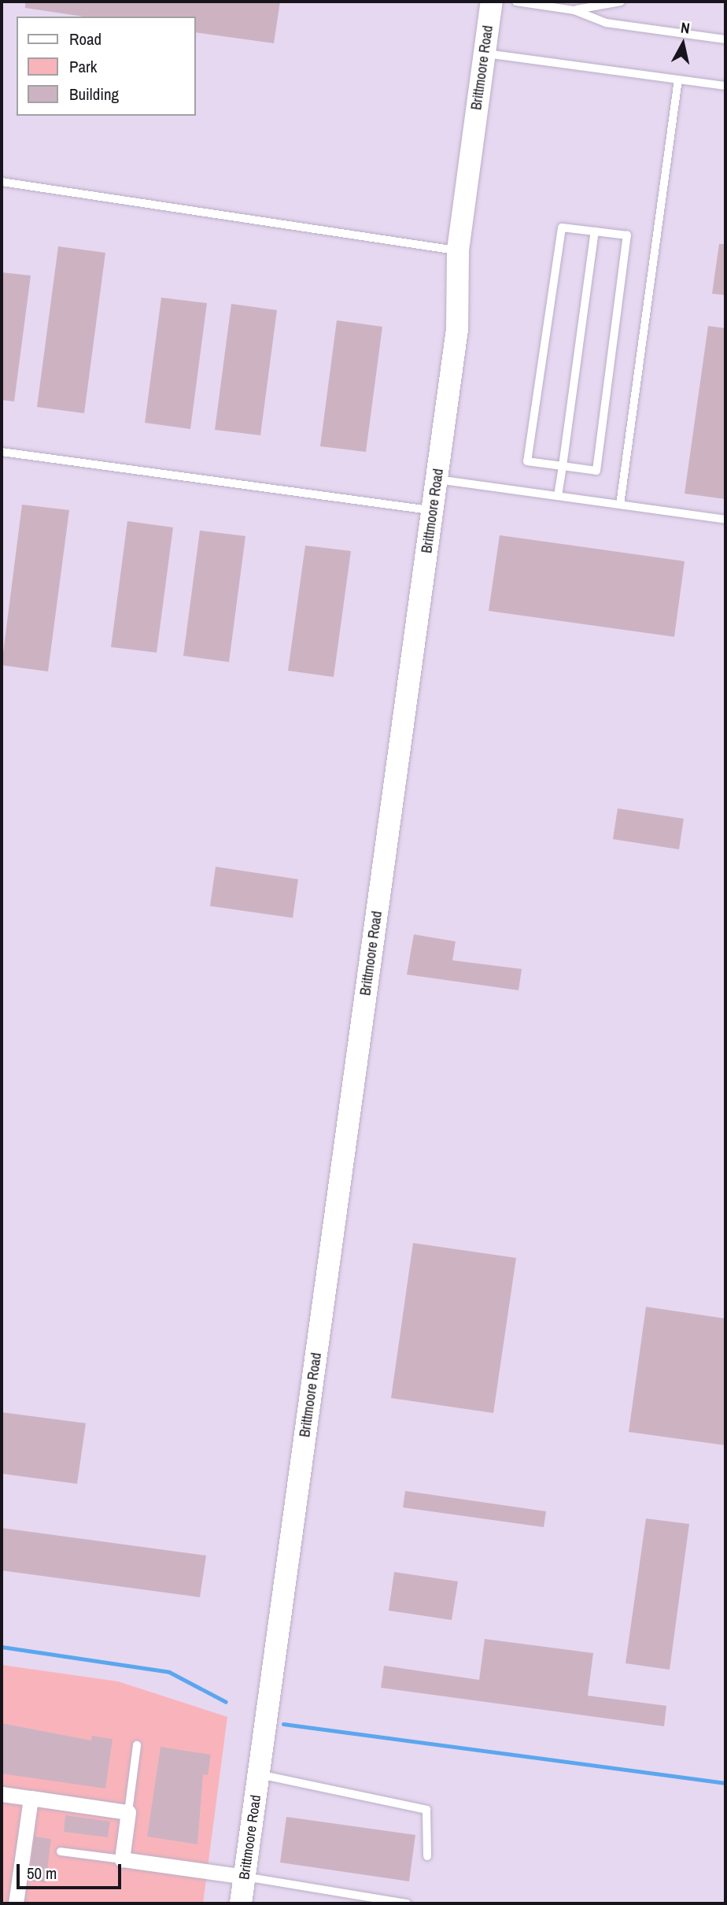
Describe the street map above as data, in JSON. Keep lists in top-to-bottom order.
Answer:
{
  "streets": {
    "main road": ["Brittmoore Road"]
  },
  "legend": ["Road", "Park", "Building"],
  "scale_bar": "50 m",
  "north": "top"
}
